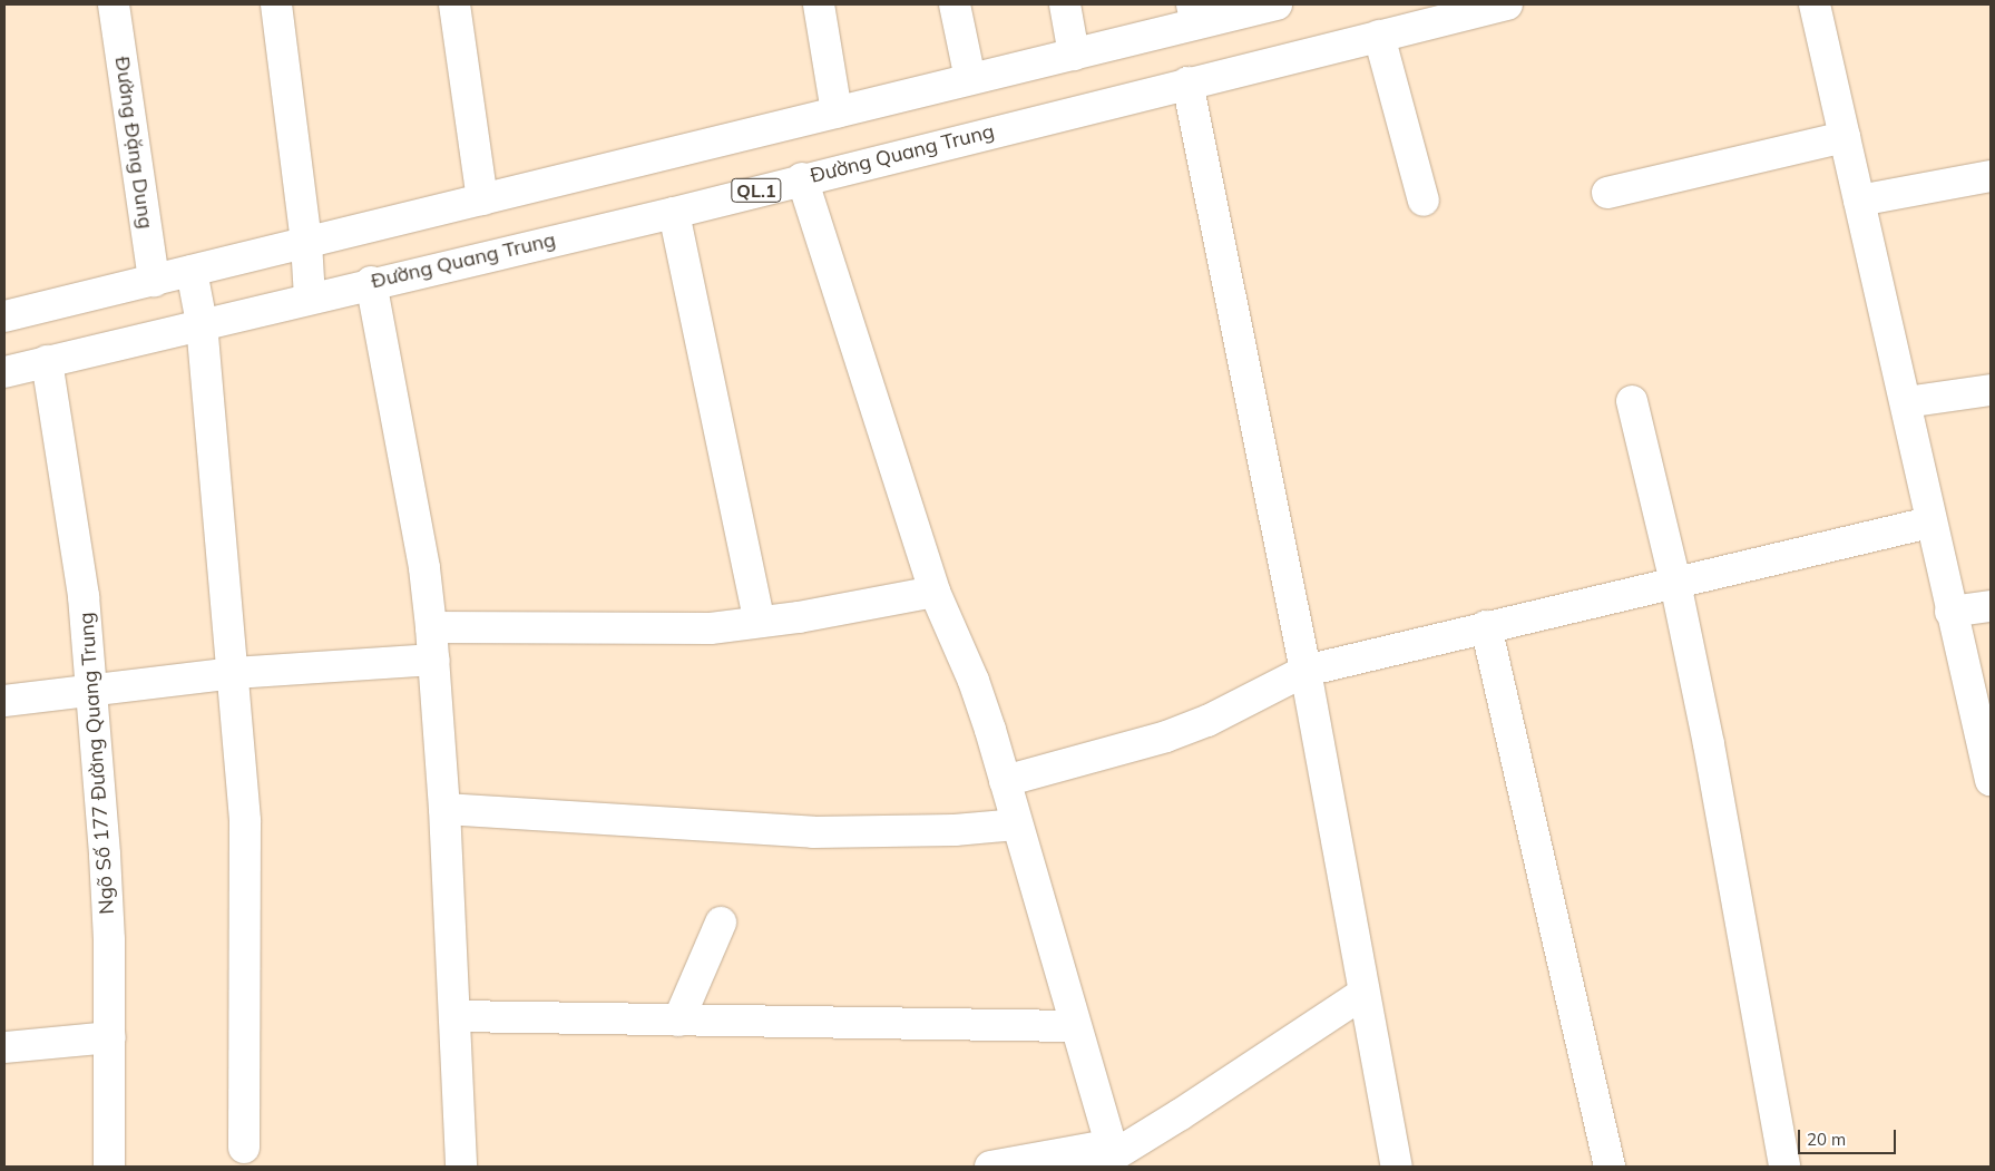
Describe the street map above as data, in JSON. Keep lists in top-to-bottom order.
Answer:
{
  "streets": {
    "main road": [
      "Đường Đặng Dung",
      "Đường Quang Trung",
      "QL.1",
      "Ngõ Số 177 Đường Quang Trung"
    ]
  },
  "crossings": [
    ["Đường Quang Trung", "Ngõ Số 177 Đường Quang Trung"]
  ],
  "scale_bar": "20 m"
}
